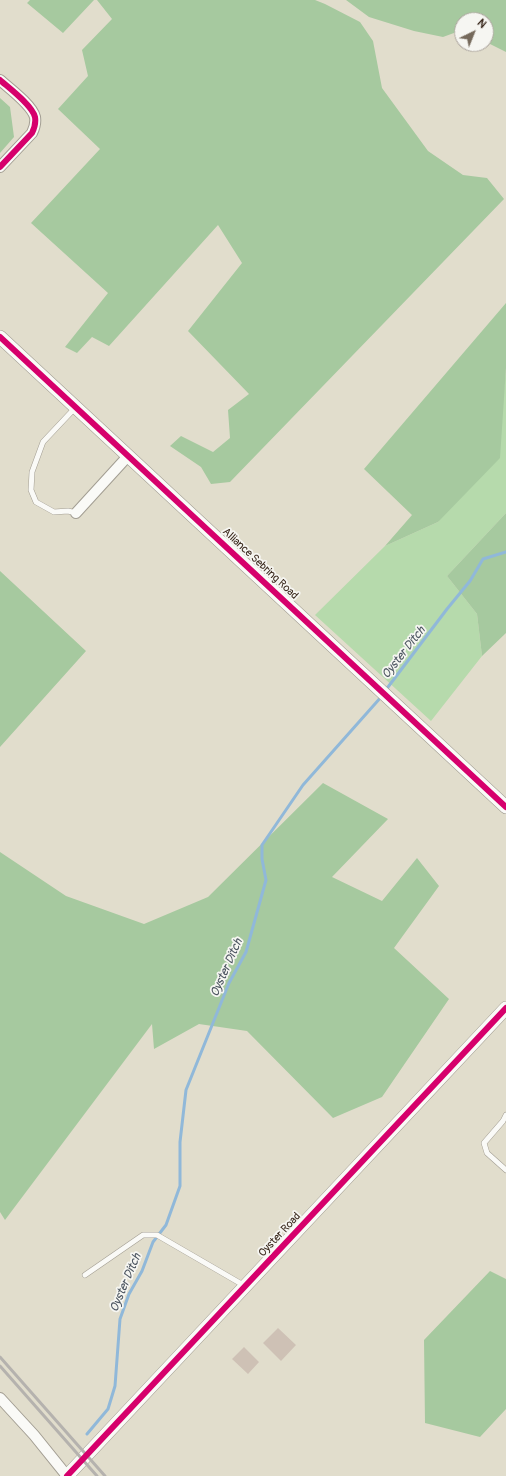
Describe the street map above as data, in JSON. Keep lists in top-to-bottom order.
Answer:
{
  "streets": {
    "street": ["Alliance Sebring Road", "Oyster Road"]
  },
  "water": ["Oyster Ditch"],
  "north": "top right"
}
